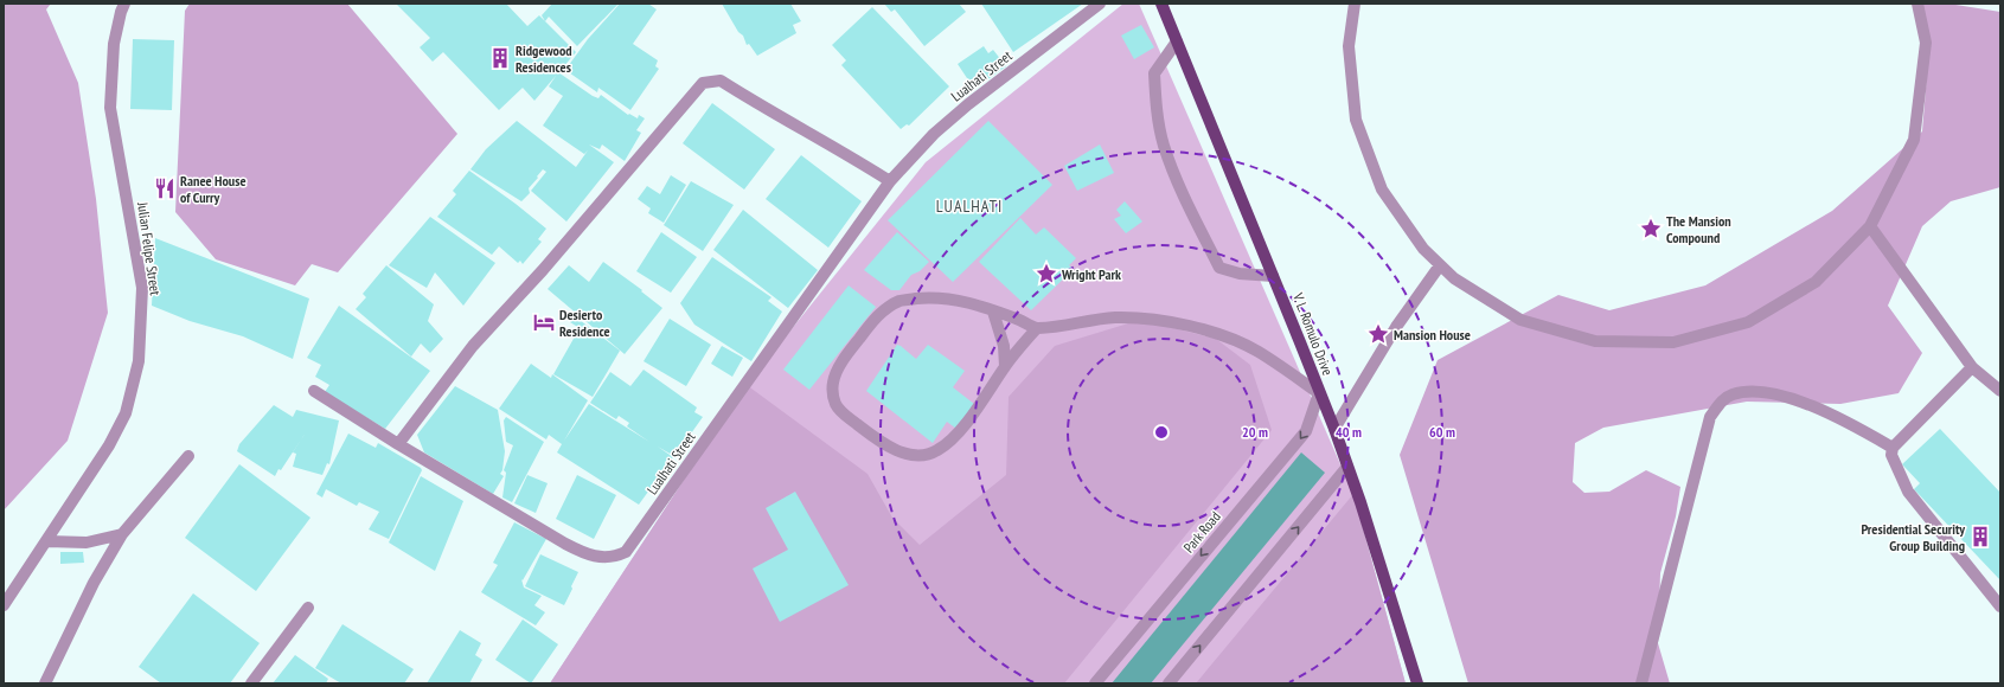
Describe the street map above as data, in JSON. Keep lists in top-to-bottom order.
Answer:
{
  "streets": {
    "main road": ["V. L. Romulo Drive"],
    "street": ["Lualhati Street", "Julian Felipe Street", "Park Road"]
  },
  "crossings": [
    ["V. L. Romulo Drive", "Park Road"]
  ],
  "districts": ["LUALHATI"],
  "places": {
    "building": ["Ridgewood Residences", "Presidential Security Group Building"],
    "restaurant": ["Ranee House of Curry"],
    "place": ["The Mansion Compound", "Wright Park", "Mansion House"],
    "hotel": ["Desierto Residence"]
  },
  "rings": ["20 m", "40 m", "60 m"]
}
